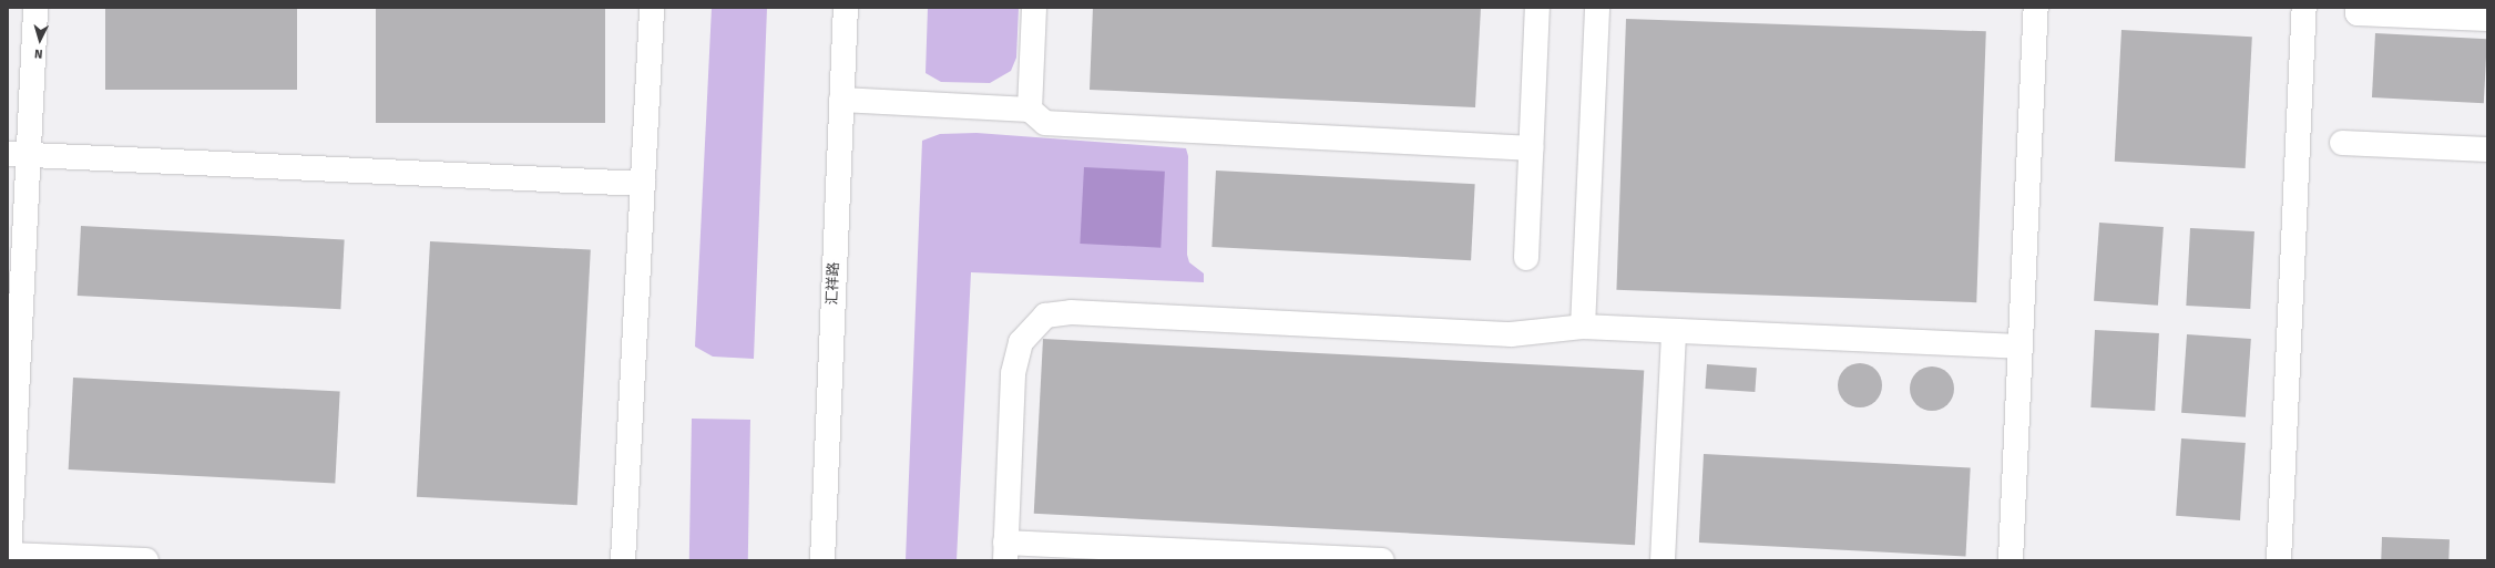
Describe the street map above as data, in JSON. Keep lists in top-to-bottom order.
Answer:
{
  "streets": {
    "main road": ["汇祥路"]
  },
  "north": "bottom"
}
